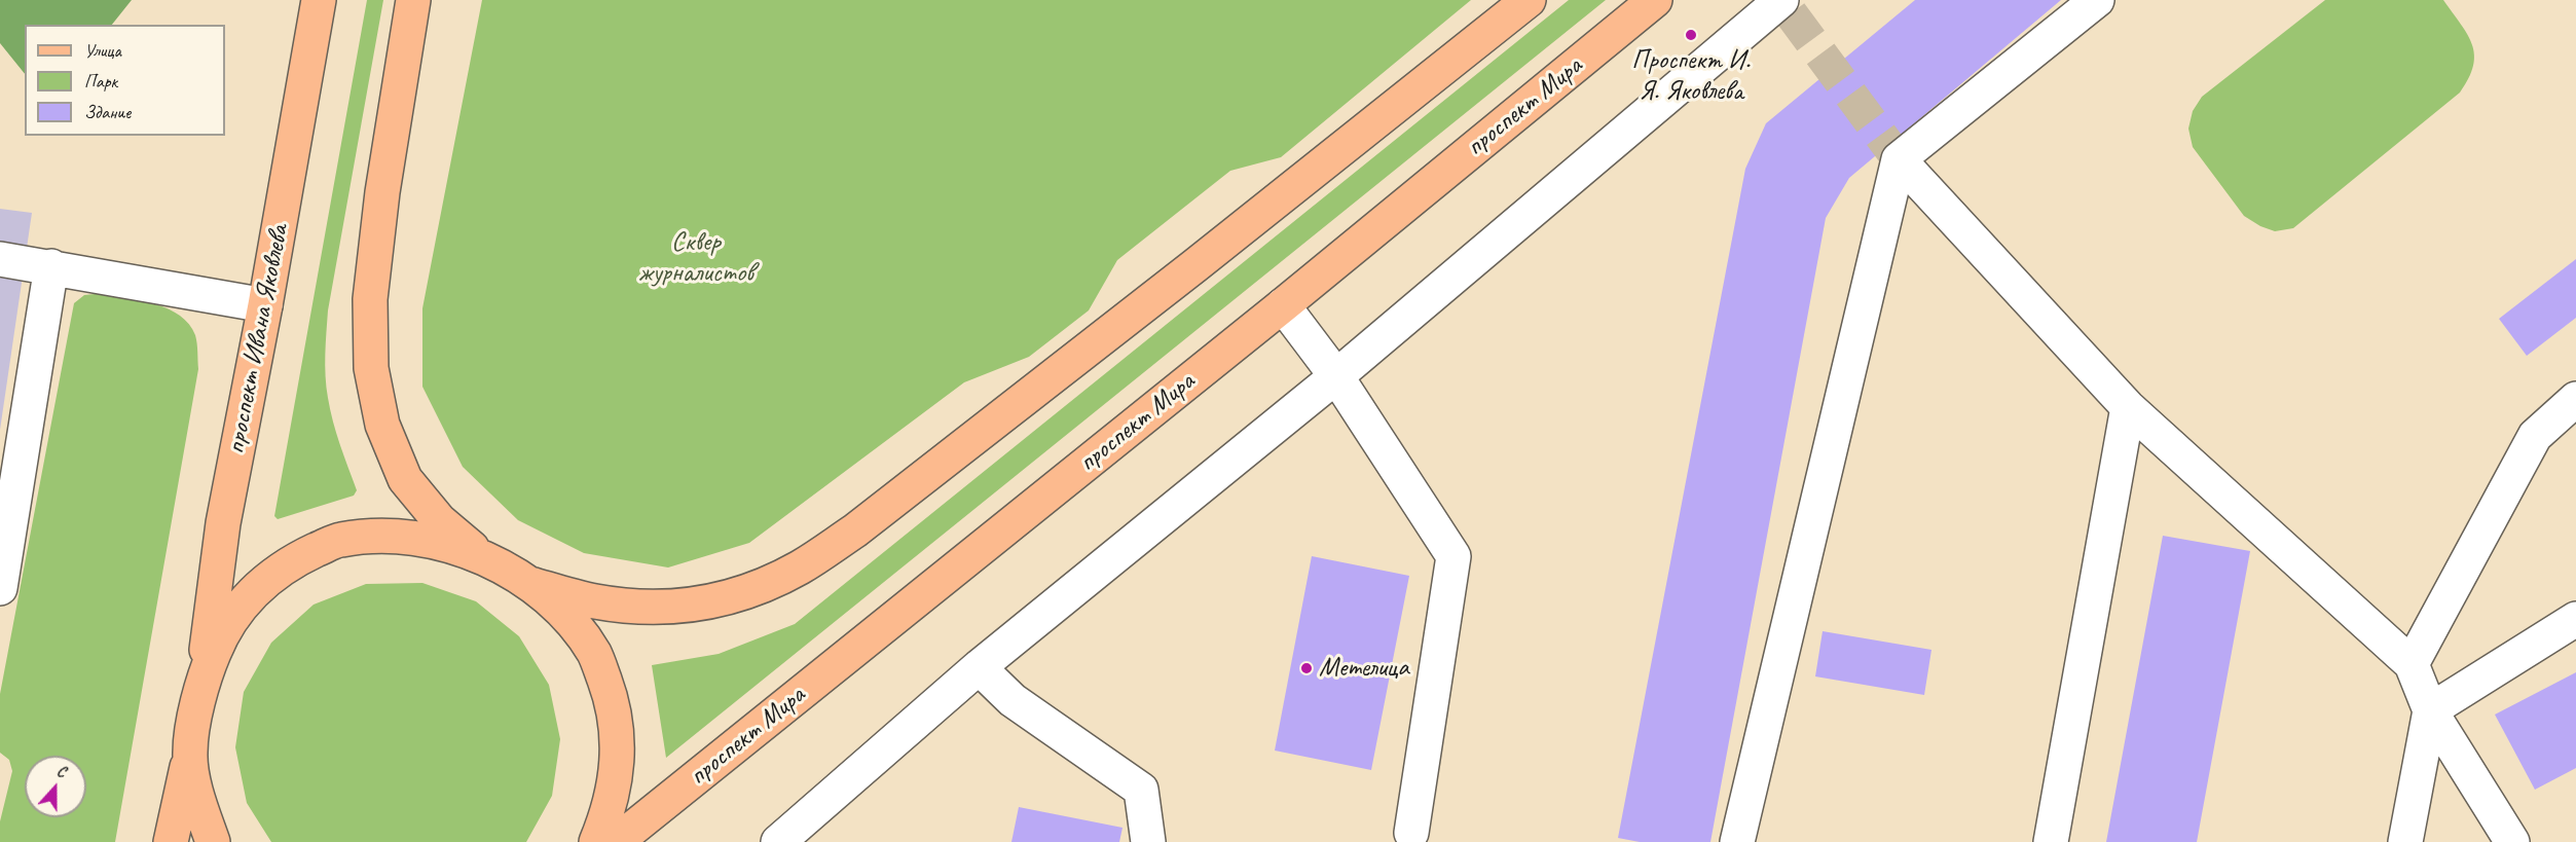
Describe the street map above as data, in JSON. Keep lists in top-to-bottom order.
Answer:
{
  "streets": {
    "main road": ["проспект Мира", "проспект Ивана Яковлева"]
  },
  "parks": ["Сквер журналистов"],
  "places": ["Проспект И. Я. Яковлева", "Метелица"],
  "legend": ["Улица", "Парк", "Здание"],
  "north": "top"
}
